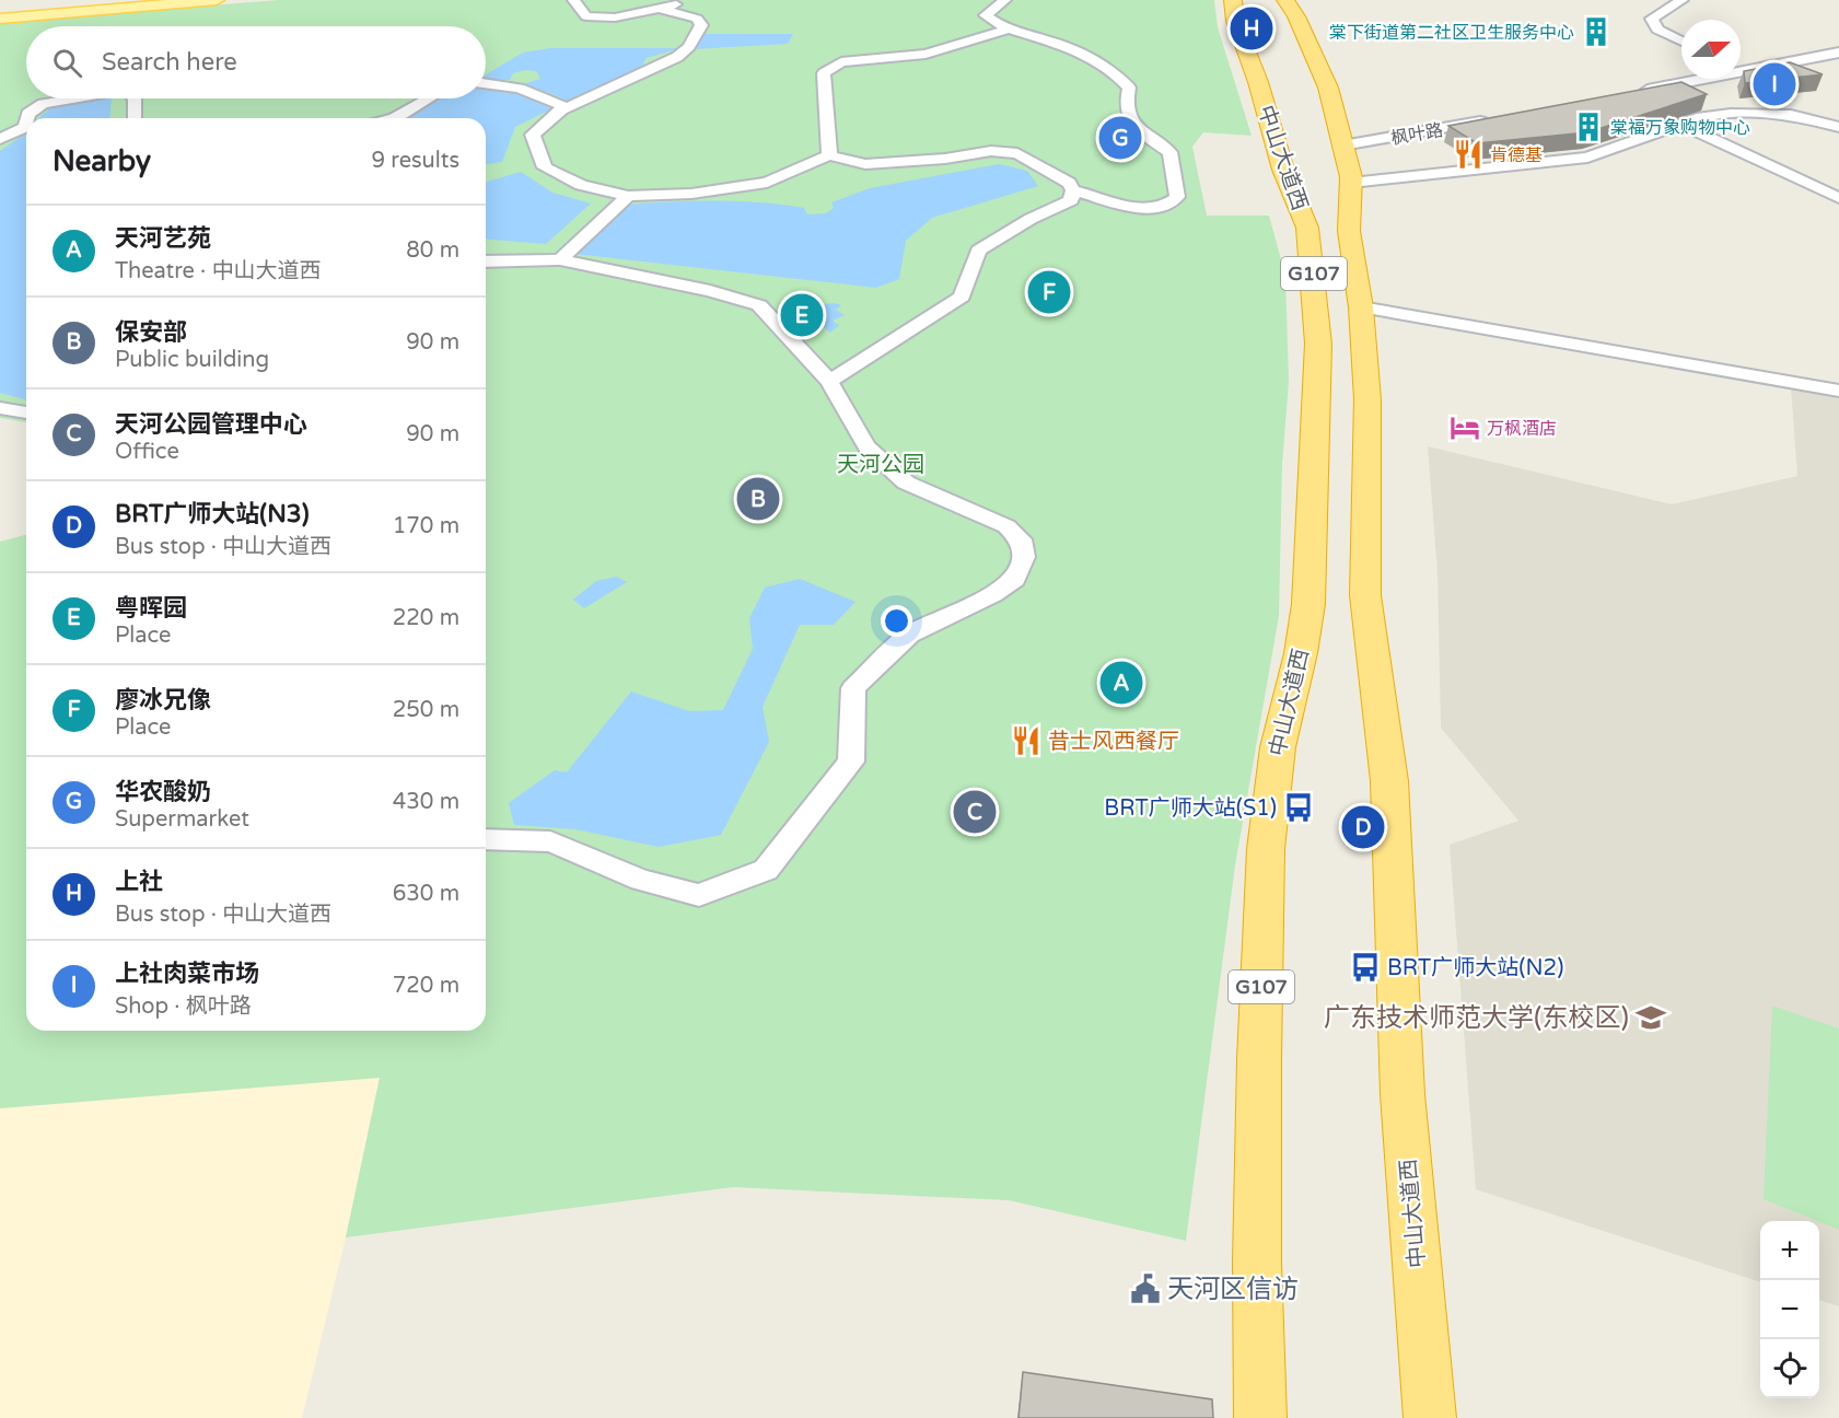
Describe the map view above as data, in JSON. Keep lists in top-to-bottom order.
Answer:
{
  "streets": {
    "highway": ["中山大道西", "G107"],
    "street": ["枫叶路"]
  },
  "crossings": [
    ["枫叶路", "中山大道西"]
  ],
  "parks": ["天河公园"],
  "places": {
    "building": ["棠下街道第二社区卫生服务中心", "棠福万象购物中心"],
    "restaurant": ["肯德基", "昔士风西餐厅"],
    "hotel": ["万枫酒店"],
    "bus stop": ["BRT广师大站(S1)", "BRT广师大站(N2)"],
    "school or university": ["广东技术师范大学(东校区)"],
    "public building": ["天河区信访"]
  },
  "north": "right",
  "page": {
    "pins": [
      "H",
      "I",
      "G",
      "F",
      "E",
      "B",
      "A",
      "C",
      "D"
    ],
    "search": "Search here",
    "heading": ["Nearby", "9 results"],
    "list": [
      {
        "mark": "A",
        "name": "天河艺苑",
        "note": "Theatre · 中山大道西",
        "value": "80 m"
      },
      {
        "mark": "B",
        "name": "保安部",
        "note": "Public building",
        "value": "90 m"
      },
      {
        "mark": "C",
        "name": "天河公园管理中心",
        "note": "Office",
        "value": "90 m"
      },
      {
        "mark": "D",
        "name": "BRT广师大站(N3)",
        "note": "Bus stop · 中山大道西",
        "value": "170 m"
      },
      {
        "mark": "E",
        "name": "粤晖园",
        "note": "Place",
        "value": "220 m"
      },
      {
        "mark": "F",
        "name": "廖冰兄像",
        "note": "Place",
        "value": "250 m"
      },
      {
        "mark": "G",
        "name": "华农酸奶",
        "note": "Supermarket",
        "value": "430 m"
      },
      {
        "mark": "H",
        "name": "上社",
        "note": "Bus stop · 中山大道西",
        "value": "630 m"
      },
      {
        "mark": "I",
        "name": "上社肉菜市场",
        "note": "Shop · 枫叶路",
        "value": "720 m"
      }
    ],
    "map_buttons": ["+", "−"]
  }
}
